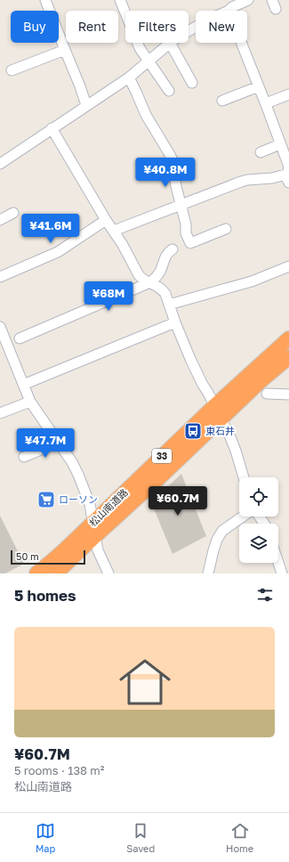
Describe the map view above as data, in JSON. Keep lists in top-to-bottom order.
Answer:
{
  "streets": {
    "highway": ["33", "松山南道路"]
  },
  "places": {
    "bus stop": ["東石井"],
    "supermarket": ["ローソン"]
  },
  "scale_bar": "50 m",
  "page": {
    "chip": [
      "Buy",
      "Rent",
      "Filters",
      "New"
    ],
    "price": [
      "¥40.8M",
      "¥41.6M",
      "¥68M",
      "¥47.7M",
      "¥60.7M"
    ],
    "scale": "50 m",
    "heading": "5 homes",
    "list": [
      {
        "name": "¥60.7M",
        "note": "5 rooms · 138 m² · 松山南道路"
      }
    ],
    "tabs": ["Map", "Saved", "Home"]
  }
}
